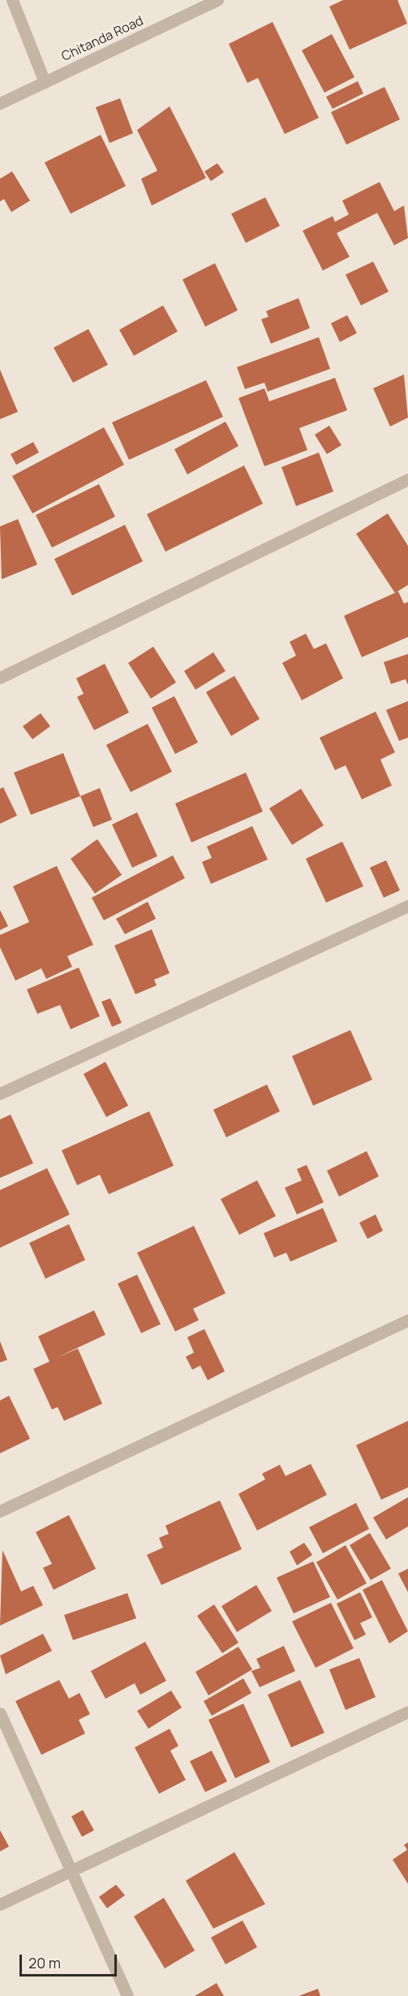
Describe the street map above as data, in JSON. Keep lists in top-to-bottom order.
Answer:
{
  "streets": {
    "street": ["Chitanda Road"]
  },
  "scale_bar": "20 m"
}
